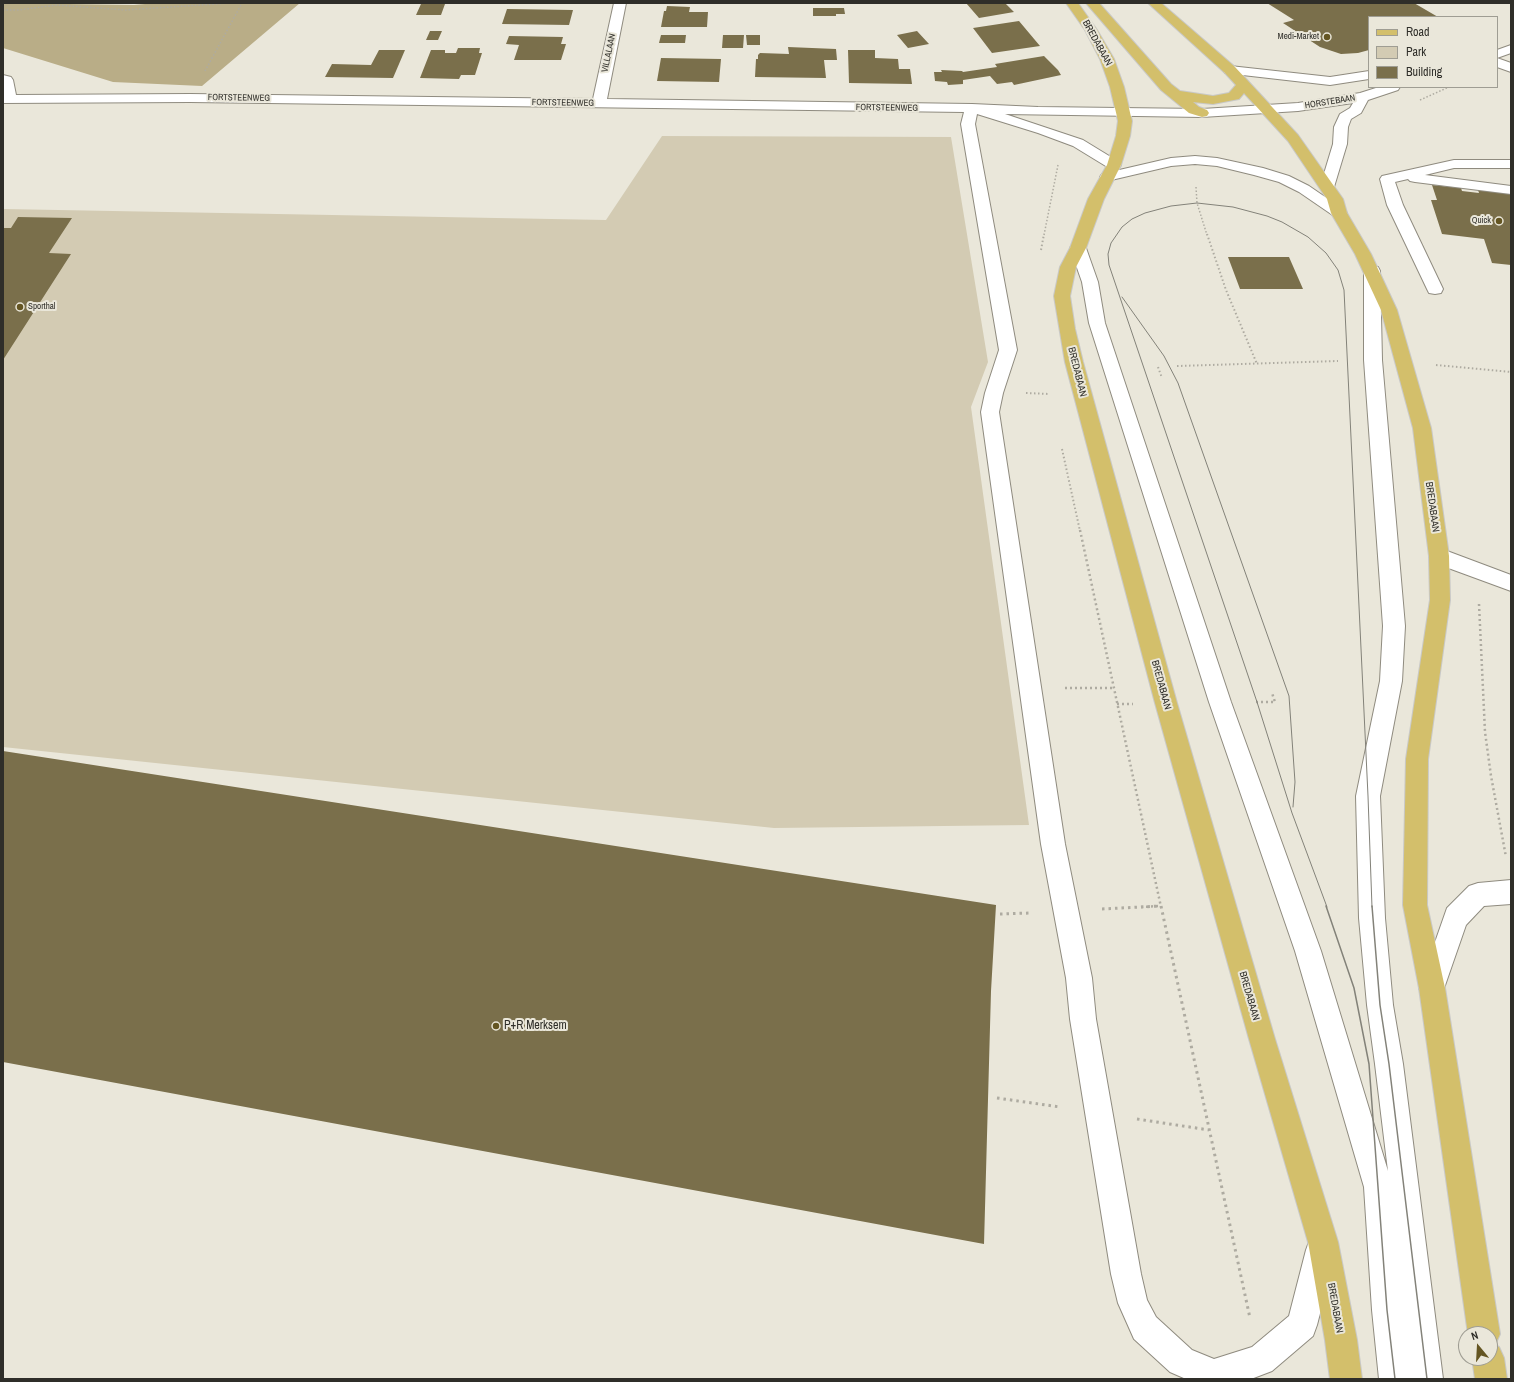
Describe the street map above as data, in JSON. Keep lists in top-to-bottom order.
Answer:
{
  "streets": {
    "main road": ["BREDABAAN"],
    "street": ["VILLALAAN", "FORTSTEENWEG", "HORSTEBAAN"]
  },
  "crossings": [
    ["BREDABAAN", "FORTSTEENWEG"],
    ["BREDABAAN", "HORSTEBAAN"],
    ["VILLALAAN", "FORTSTEENWEG"],
    ["FORTSTEENWEG", "HORSTEBAAN"]
  ],
  "places": [
    "Medi-Market",
    "Quick",
    "Sporthal",
    "P+R Merksem"
  ],
  "legend": ["Road", "Park", "Building"],
  "north": "top"
}
